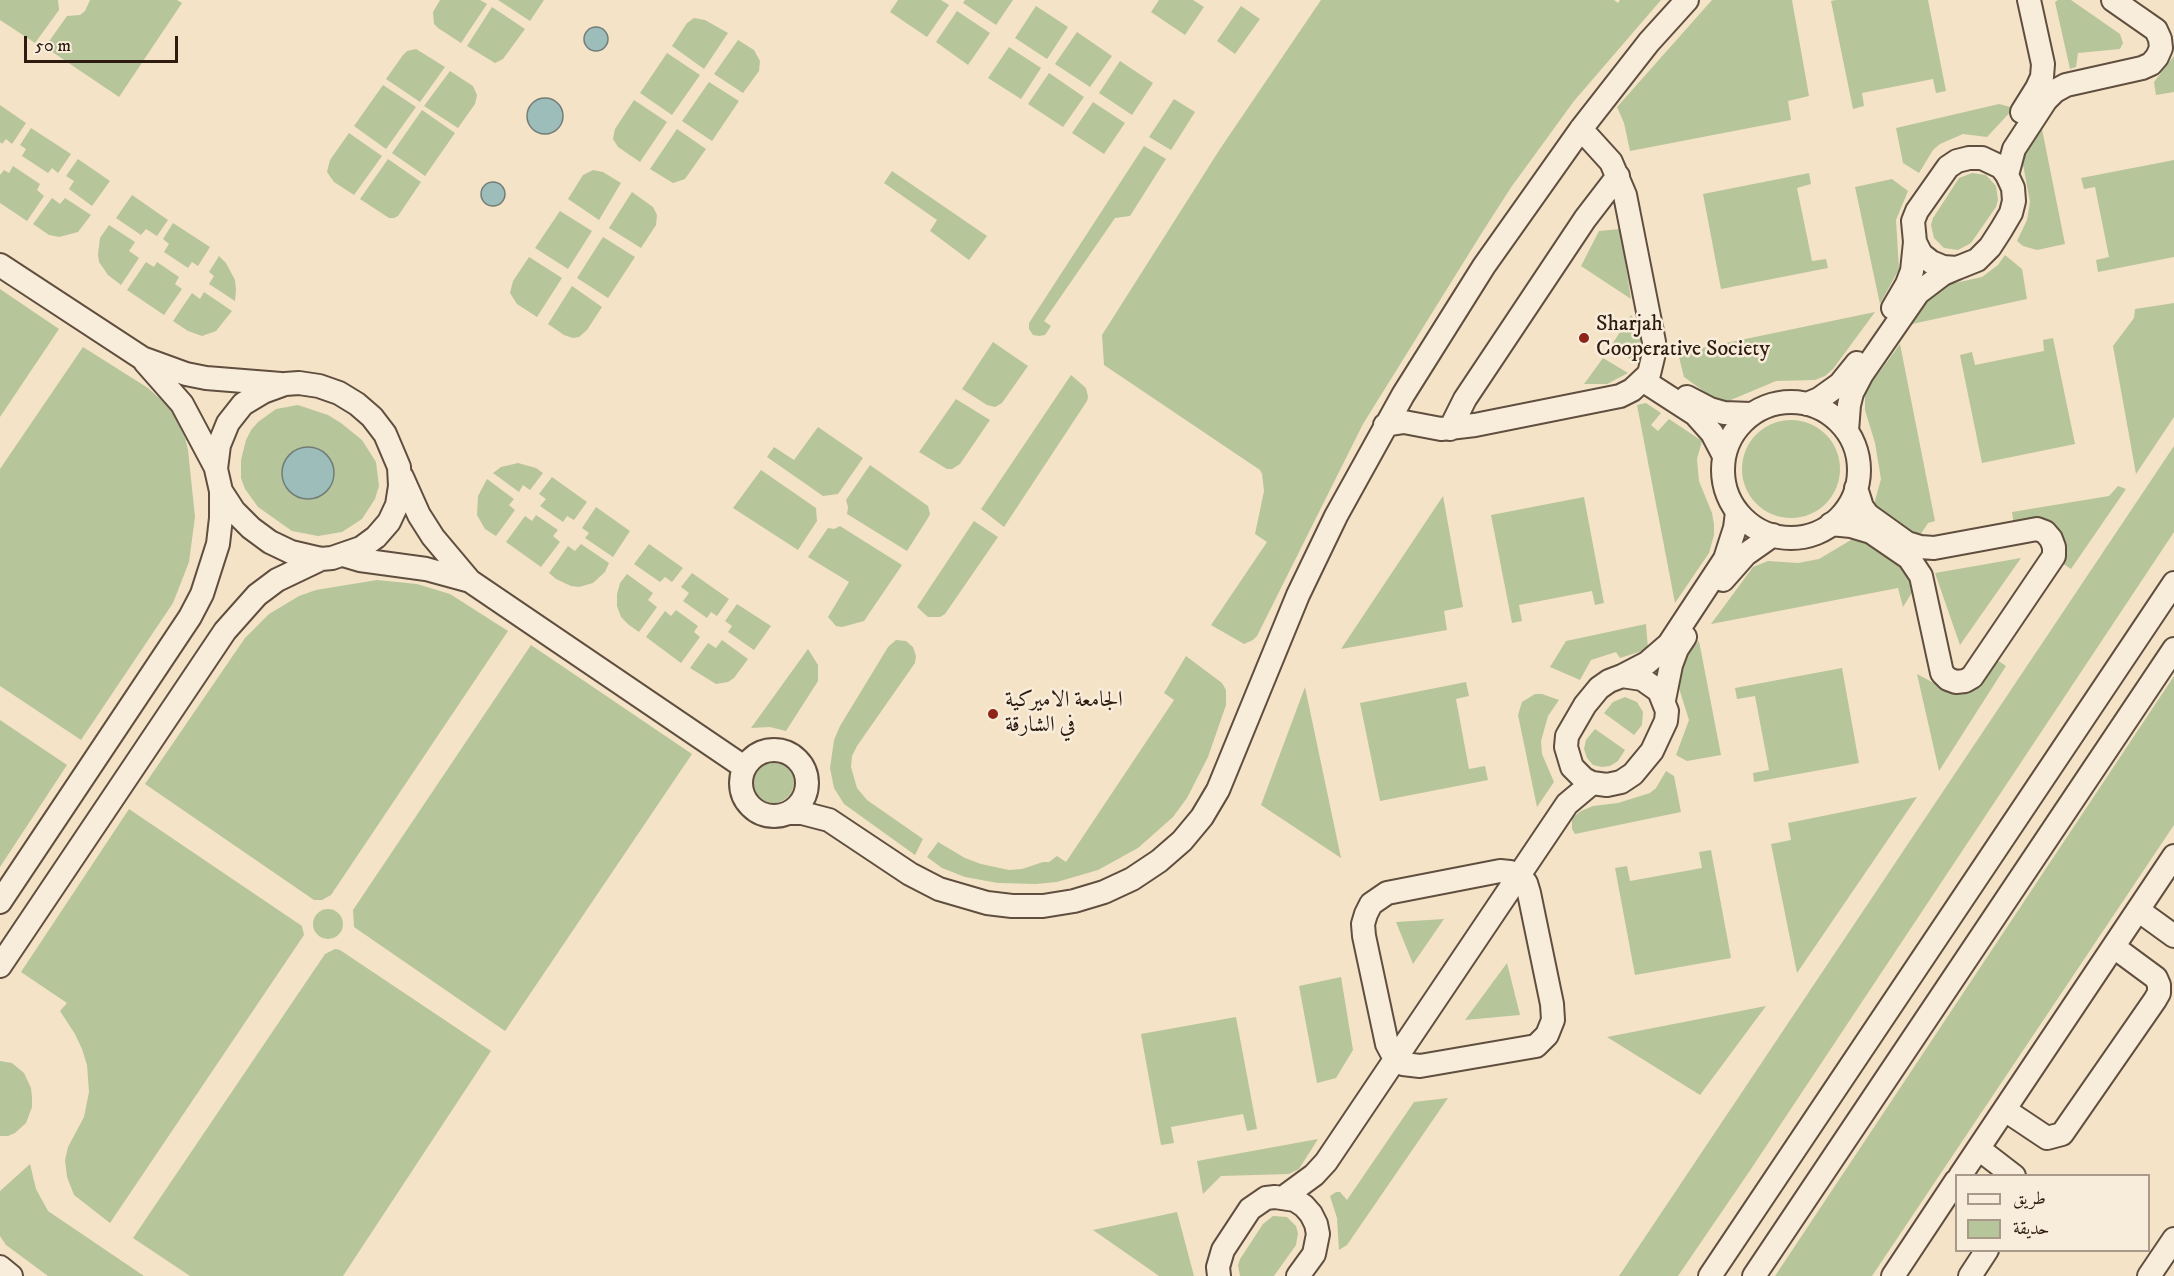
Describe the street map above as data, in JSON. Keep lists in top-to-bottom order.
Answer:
{
  "places": ["Sharjah Cooperative Society", "الجامعة الاميركية في الشارقة"],
  "legend": ["طريق", "حديقة"],
  "scale_bar": "50 m"
}
